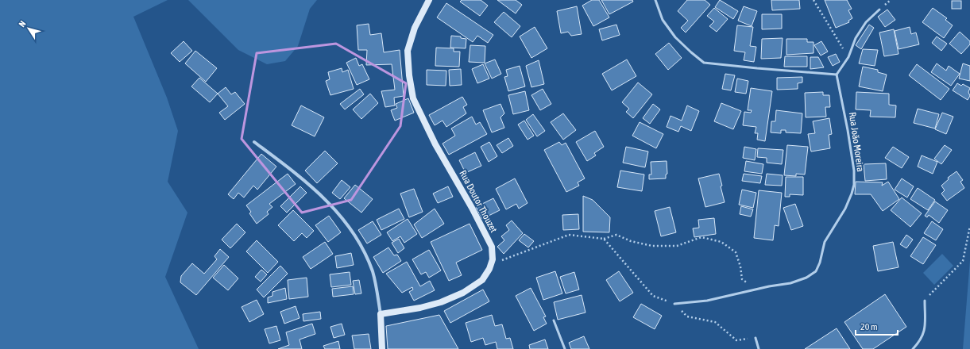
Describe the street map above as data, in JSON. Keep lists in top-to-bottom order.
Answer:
{
  "streets": {
    "street": ["Rua Doutor Thouzet"],
    "lane": ["Rua João Moreira"]
  },
  "scale_bar": "20 m",
  "north": "top left"
}
